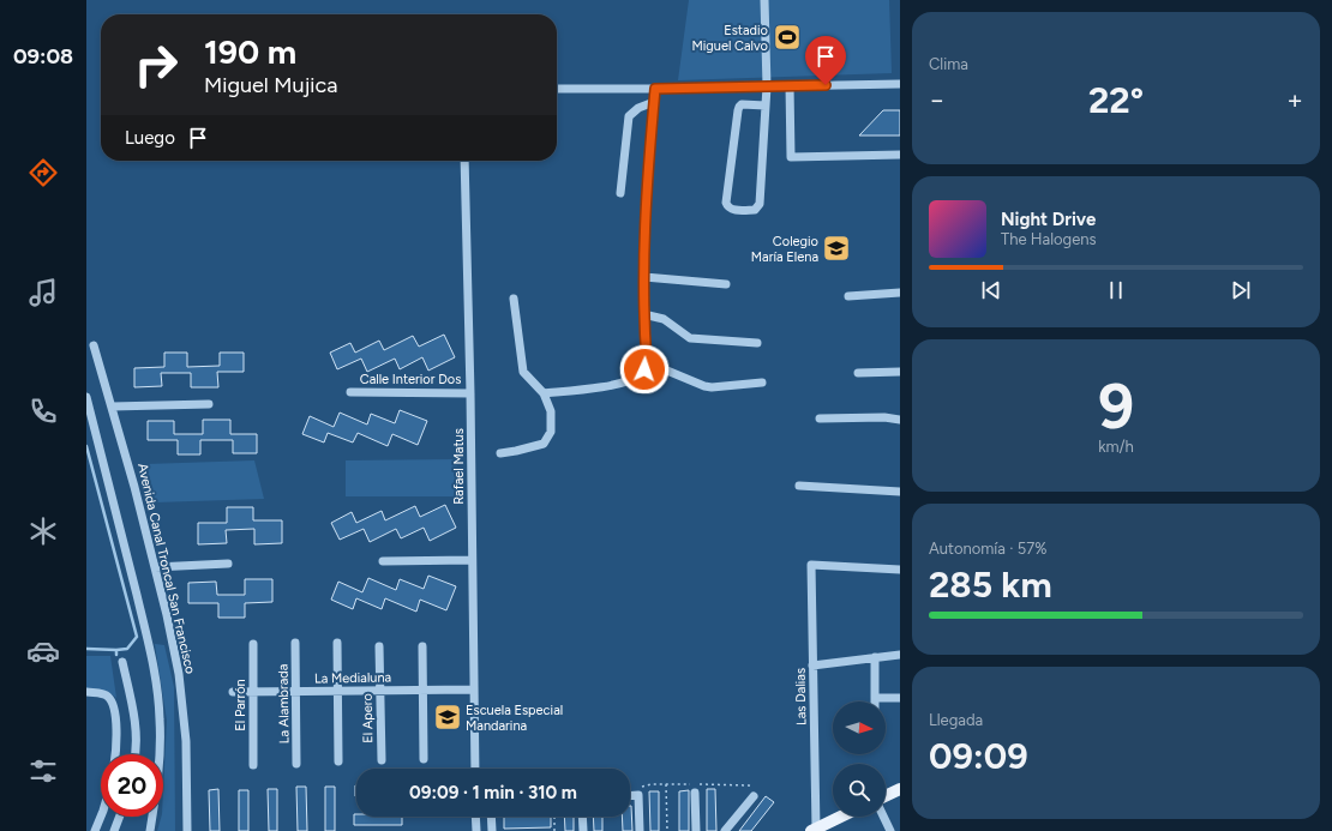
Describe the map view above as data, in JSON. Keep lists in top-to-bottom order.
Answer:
{
  "streets": {
    "street": [
      "Calle Interior Dos",
      "Rafael Matus",
      "Avenida Canal Troncal San Francisco",
      "La Medialuna",
      "Las Dalias",
      "La Alambrada",
      "El Parrón",
      "El Apero"
    ]
  },
  "crossings": [
    ["Calle Interior Dos", "Rafael Matus"],
    ["Rafael Matus", "La Medialuna"],
    ["La Medialuna", "La Alambrada"],
    ["La Medialuna", "El Parrón"],
    ["La Medialuna", "El Apero"]
  ],
  "places": {
    "sports": ["Estadio Miguel Calvo"],
    "school or university": ["Colegio María Elena", "Escuela Especial Mandarina"]
  },
  "north": "right",
  "page": {
    "tabs": "09:08",
    "tile": [
      "Clima",
      ["9", "km/h"],
      ["Autonomía · 57%", "285 km"],
      ["Llegada", "09:09"]
    ],
    "turn": ["190 m", "Miguel Mujica"],
    "heat": ["−", "22°", "+"],
    "then": "Luego",
    "song": ["Night Drive", "The Halogens"],
    "limit": "20",
    "trip": "09:09 · 1 min · 310 m"
  }
}
